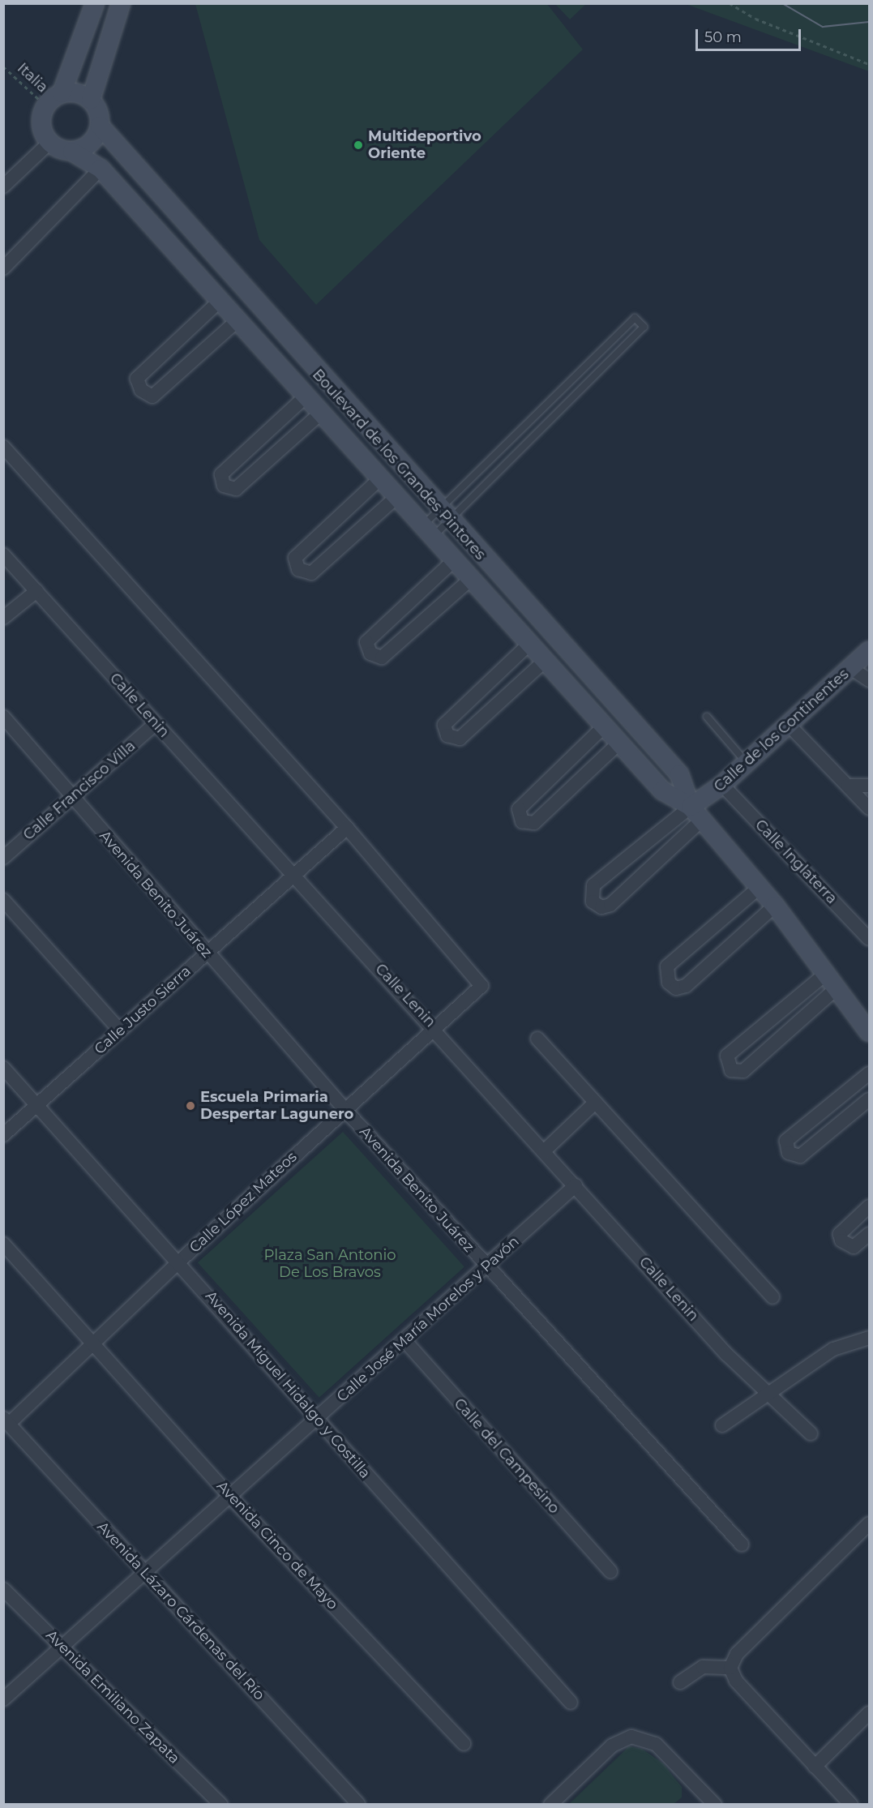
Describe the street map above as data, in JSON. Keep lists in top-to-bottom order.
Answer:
{
  "streets": {
    "street": [
      "Boulevard de los Grandes Pintores",
      "Calle Lenin",
      "Calle de los Continentes",
      "Calle Francisco Villa",
      "Calle Inglaterra",
      "Avenida Benito Juárez",
      "Calle Justo Sierra",
      "Calle López Mateos",
      "Calle José María Morelos y Pavón",
      "Avenida Miguel Hidalgo y Costilla",
      "Calle del Campesino",
      "Avenida Cinco de Mayo",
      "Avenida Lázaro Cárdenas del Río",
      "Avenida Emiliano Zapata"
    ],
    "path": ["Italia"]
  },
  "crossings": [
    ["Italia", "Boulevard de los Grandes Pintores"],
    ["Boulevard de los Grandes Pintores", "Calle de los Continentes"],
    ["Calle Lenin", "Calle Francisco Villa"],
    ["Calle Lenin", "Calle Justo Sierra"],
    ["Calle Lenin", "Calle López Mateos"],
    ["Calle Lenin", "Calle José María Morelos y Pavón"],
    ["Calle de los Continentes", "Calle Inglaterra"],
    ["Calle Francisco Villa", "Avenida Benito Juárez"],
    ["Avenida Benito Juárez", "Calle Justo Sierra"],
    ["Avenida Benito Juárez", "Calle López Mateos"],
    ["Avenida Benito Juárez", "Calle José María Morelos y Pavón"],
    ["Calle Justo Sierra", "Calle López Mateos"],
    ["Calle Justo Sierra", "Avenida Miguel Hidalgo y Costilla"],
    ["Calle López Mateos", "Avenida Miguel Hidalgo y Costilla"],
    ["Calle López Mateos", "Avenida Cinco de Mayo"],
    ["Calle López Mateos", "Avenida Lázaro Cárdenas del Río"],
    ["Calle José María Morelos y Pavón", "Avenida Miguel Hidalgo y Costilla"],
    ["Calle José María Morelos y Pavón", "Calle del Campesino"],
    ["Calle José María Morelos y Pavón", "Avenida Cinco de Mayo"],
    ["Calle José María Morelos y Pavón", "Avenida Lázaro Cárdenas del Río"],
    ["Calle José María Morelos y Pavón", "Avenida Emiliano Zapata"]
  ],
  "parks": ["Plaza San Antonio De Los Bravos"],
  "places": ["Multideportivo Oriente", "Escuela Primaria Despertar Lagunero"],
  "scale_bar": "50 m"
}
